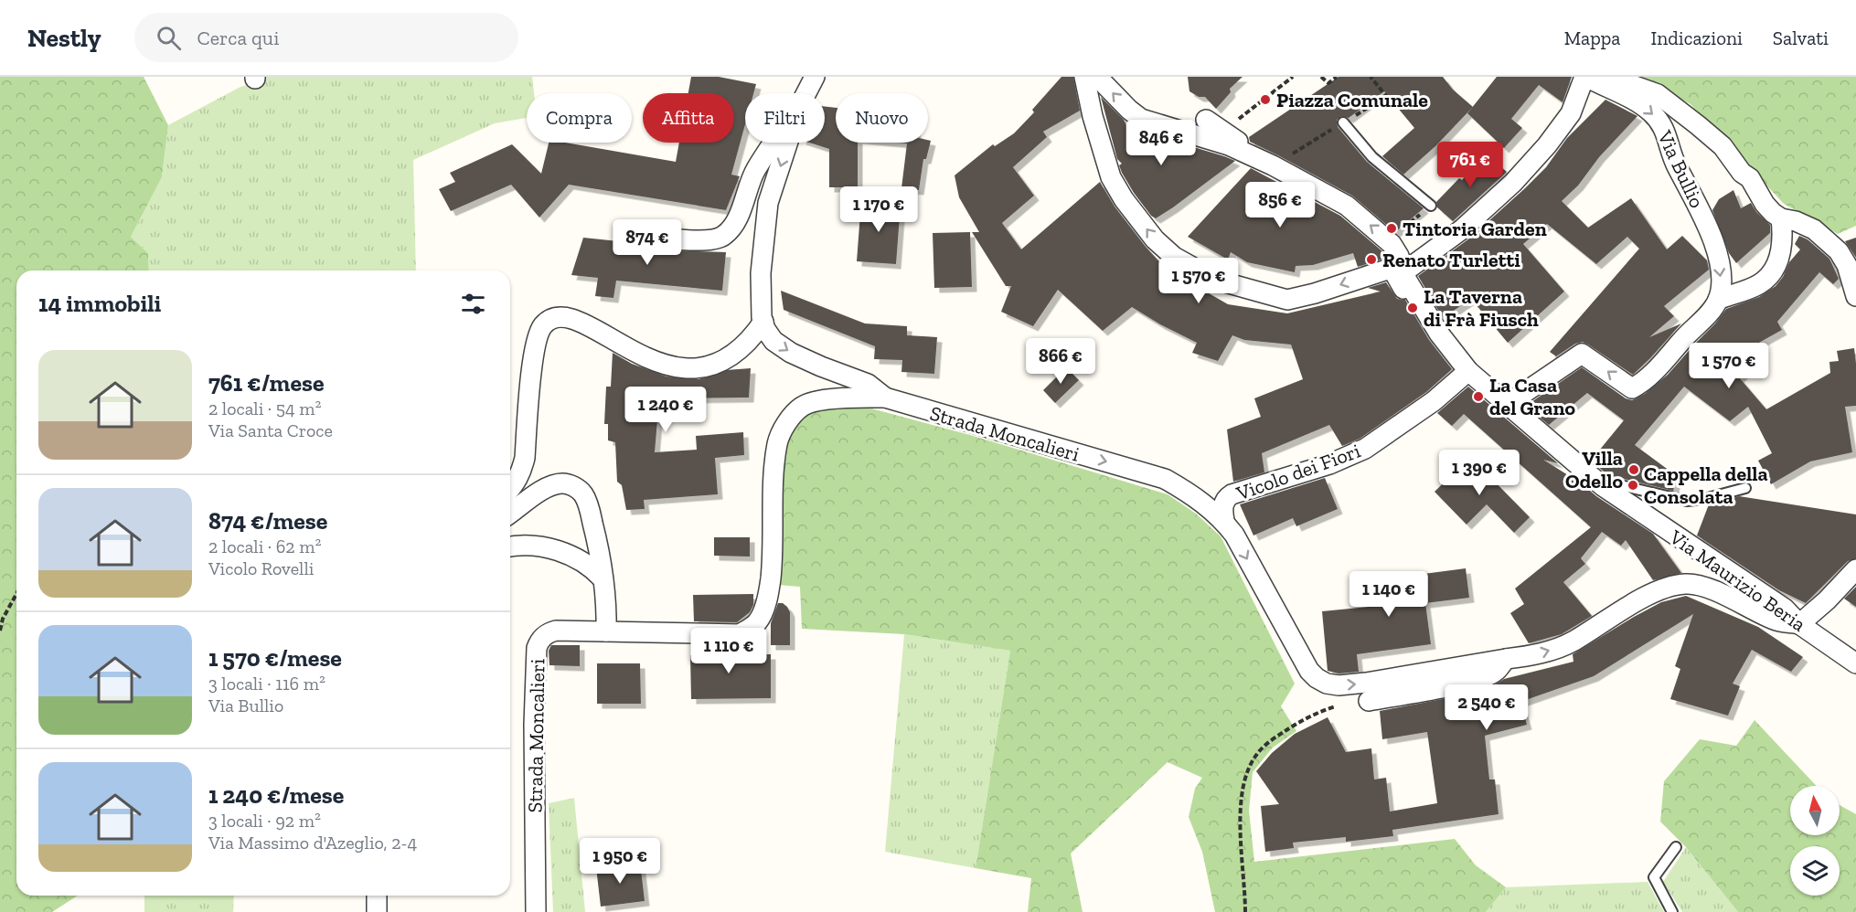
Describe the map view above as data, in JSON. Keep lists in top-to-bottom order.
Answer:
{
  "streets": {
    "street": [
      "Via Bullio",
      "Strada Moncalieri",
      "Vicolo dei Fiori",
      "Via Maurizio Beria"
    ]
  },
  "crossings": [
    ["Strada Moncalieri", "Vicolo dei Fiori"],
    ["Strada Moncalieri", "Via Maurizio Beria"],
    ["Vicolo dei Fiori", "Via Maurizio Beria"]
  ],
  "one_way": ["Strada Moncalieri"],
  "places": [
    "Piazza Comunale",
    "Tintoria Garden",
    "Renato Turletti",
    "La Taverna di Frà Fiusch",
    "La Casa del Grano",
    "Villa Odello",
    "Cappella della Consolata"
  ],
  "north": "top",
  "page": {
    "header": "Nestly",
    "search": "Cerca qui",
    "nav": ["Mappa", "Indicazioni", "Salvati"],
    "chip": [
      "Compra",
      "Affitta",
      "Filtri",
      "Nuovo"
    ],
    "price": [
      "846 €",
      "761 €",
      "856 €",
      "1 170 €",
      "874 €",
      "1 570 €",
      "866 €",
      "1 570 €",
      "1 240 €",
      "1 390 €",
      "1 140 €",
      "1 110 €",
      "2 540 €",
      "1 950 €"
    ],
    "heading": "14 immobili",
    "list": [
      {
        "name": "761 €/mese",
        "note": "2 locali · 54 m² · Via Santa Croce"
      },
      {
        "name": "874 €/mese",
        "note": "2 locali · 62 m² · Vicolo Rovelli"
      },
      {
        "name": "1 570 €/mese",
        "note": "3 locali · 116 m² · Via Bullio"
      },
      {
        "name": "1 240 €/mese",
        "note": "3 locali · 92 m² · Via Massimo d'Azeglio, 2-4"
      }
    ]
  }
}
